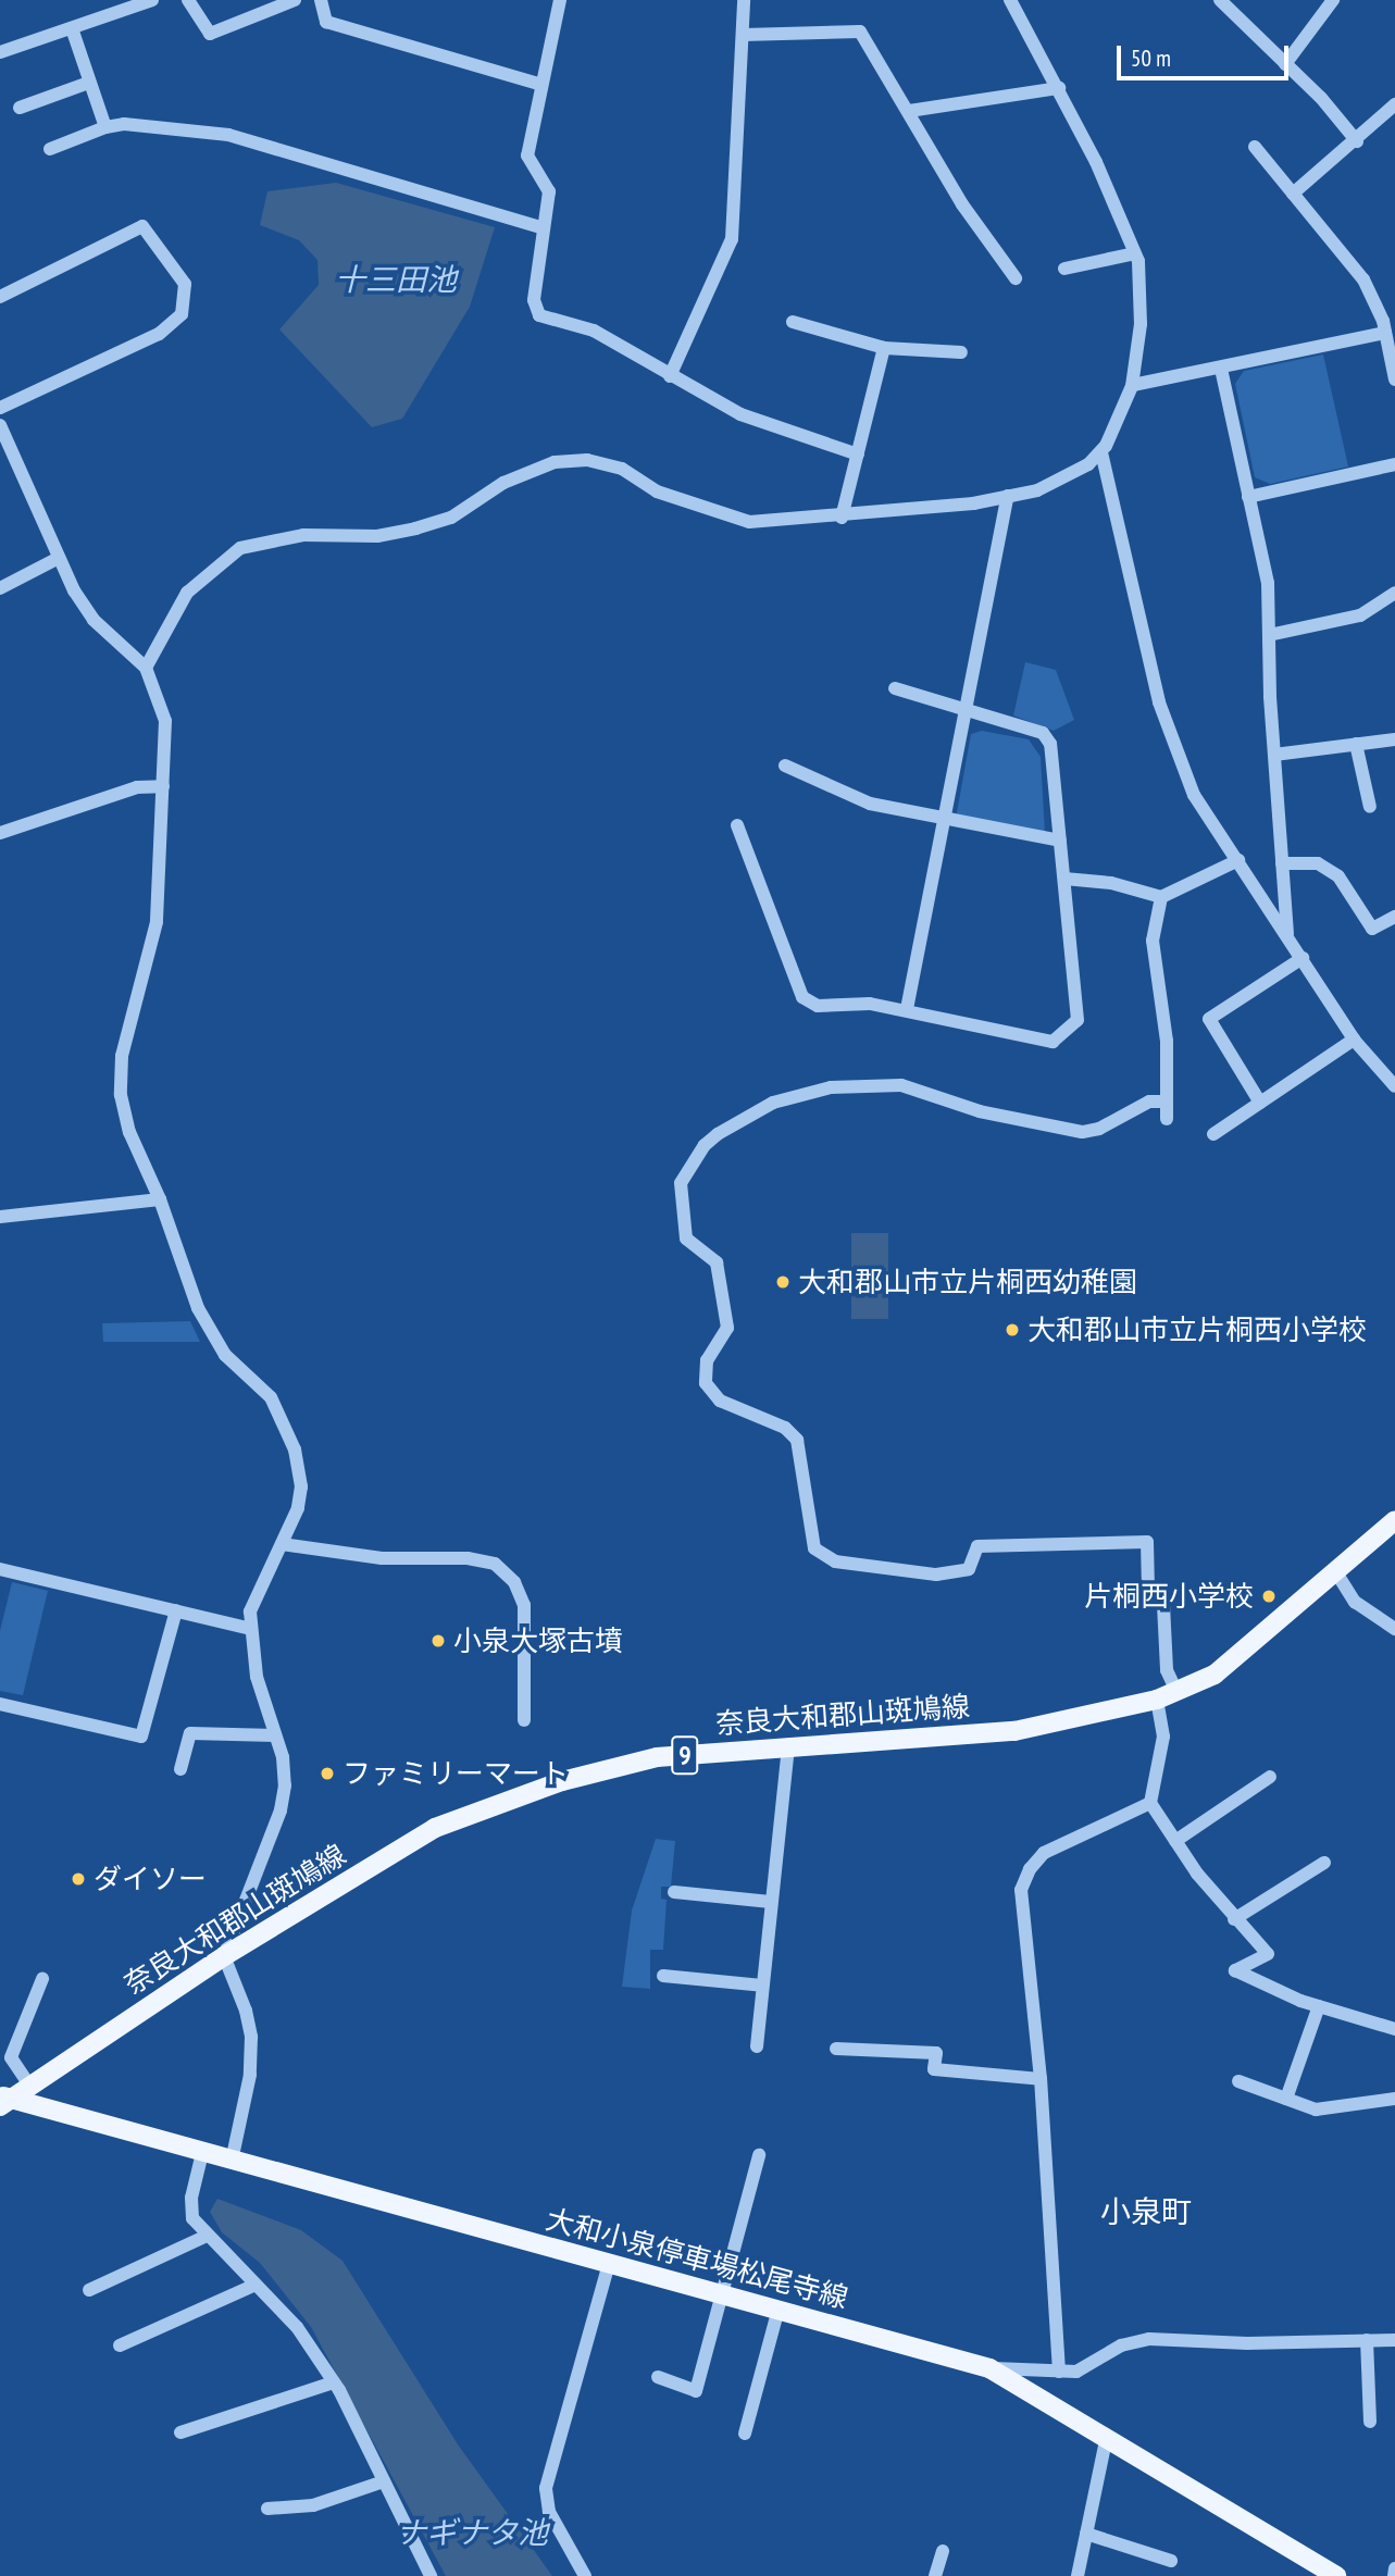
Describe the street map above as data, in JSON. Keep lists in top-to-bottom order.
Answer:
{
  "streets": {
    "main road": ["奈良大和郡山斑鳩線", "9", "大和小泉停車場松尾寺線"]
  },
  "crossings": [
    ["奈良大和郡山斑鳩線", "大和小泉停車場松尾寺線"]
  ],
  "districts": ["小泉町"],
  "water": ["十三田池", "ナギナタ池"],
  "places": [
    "大和郡山市立片桐西幼稚園",
    "大和郡山市立片桐西小学校",
    "片桐西小学校",
    "小泉大塚古墳",
    "ファミリーマート",
    "ダイソー"
  ],
  "scale_bar": "50 m"
}
